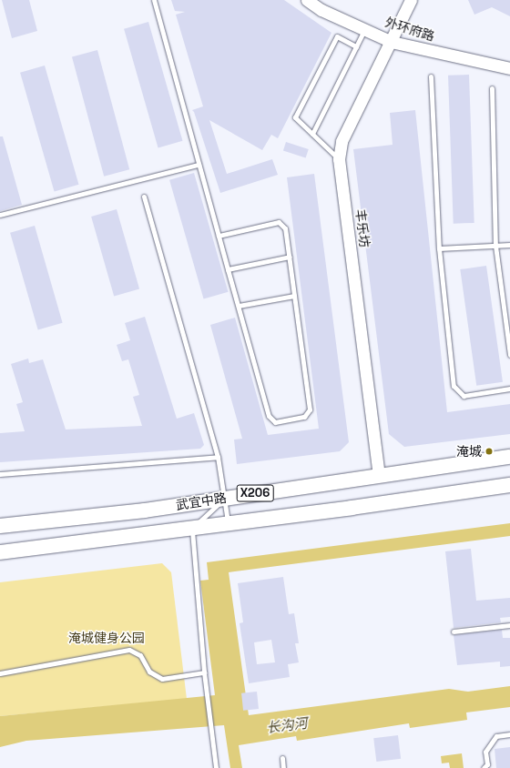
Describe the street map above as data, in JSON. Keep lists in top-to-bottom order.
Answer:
{
  "streets": {
    "main road": ["X206", "武宜中路"],
    "street": ["外环府路", "丰乐坊"]
  },
  "crossings": [
    ["外环府路", "丰乐坊"],
    ["丰乐坊", "武宜中路"]
  ],
  "water": ["长沟河"],
  "parks": ["淹城健身公园"],
  "places": ["淹城"]
}
